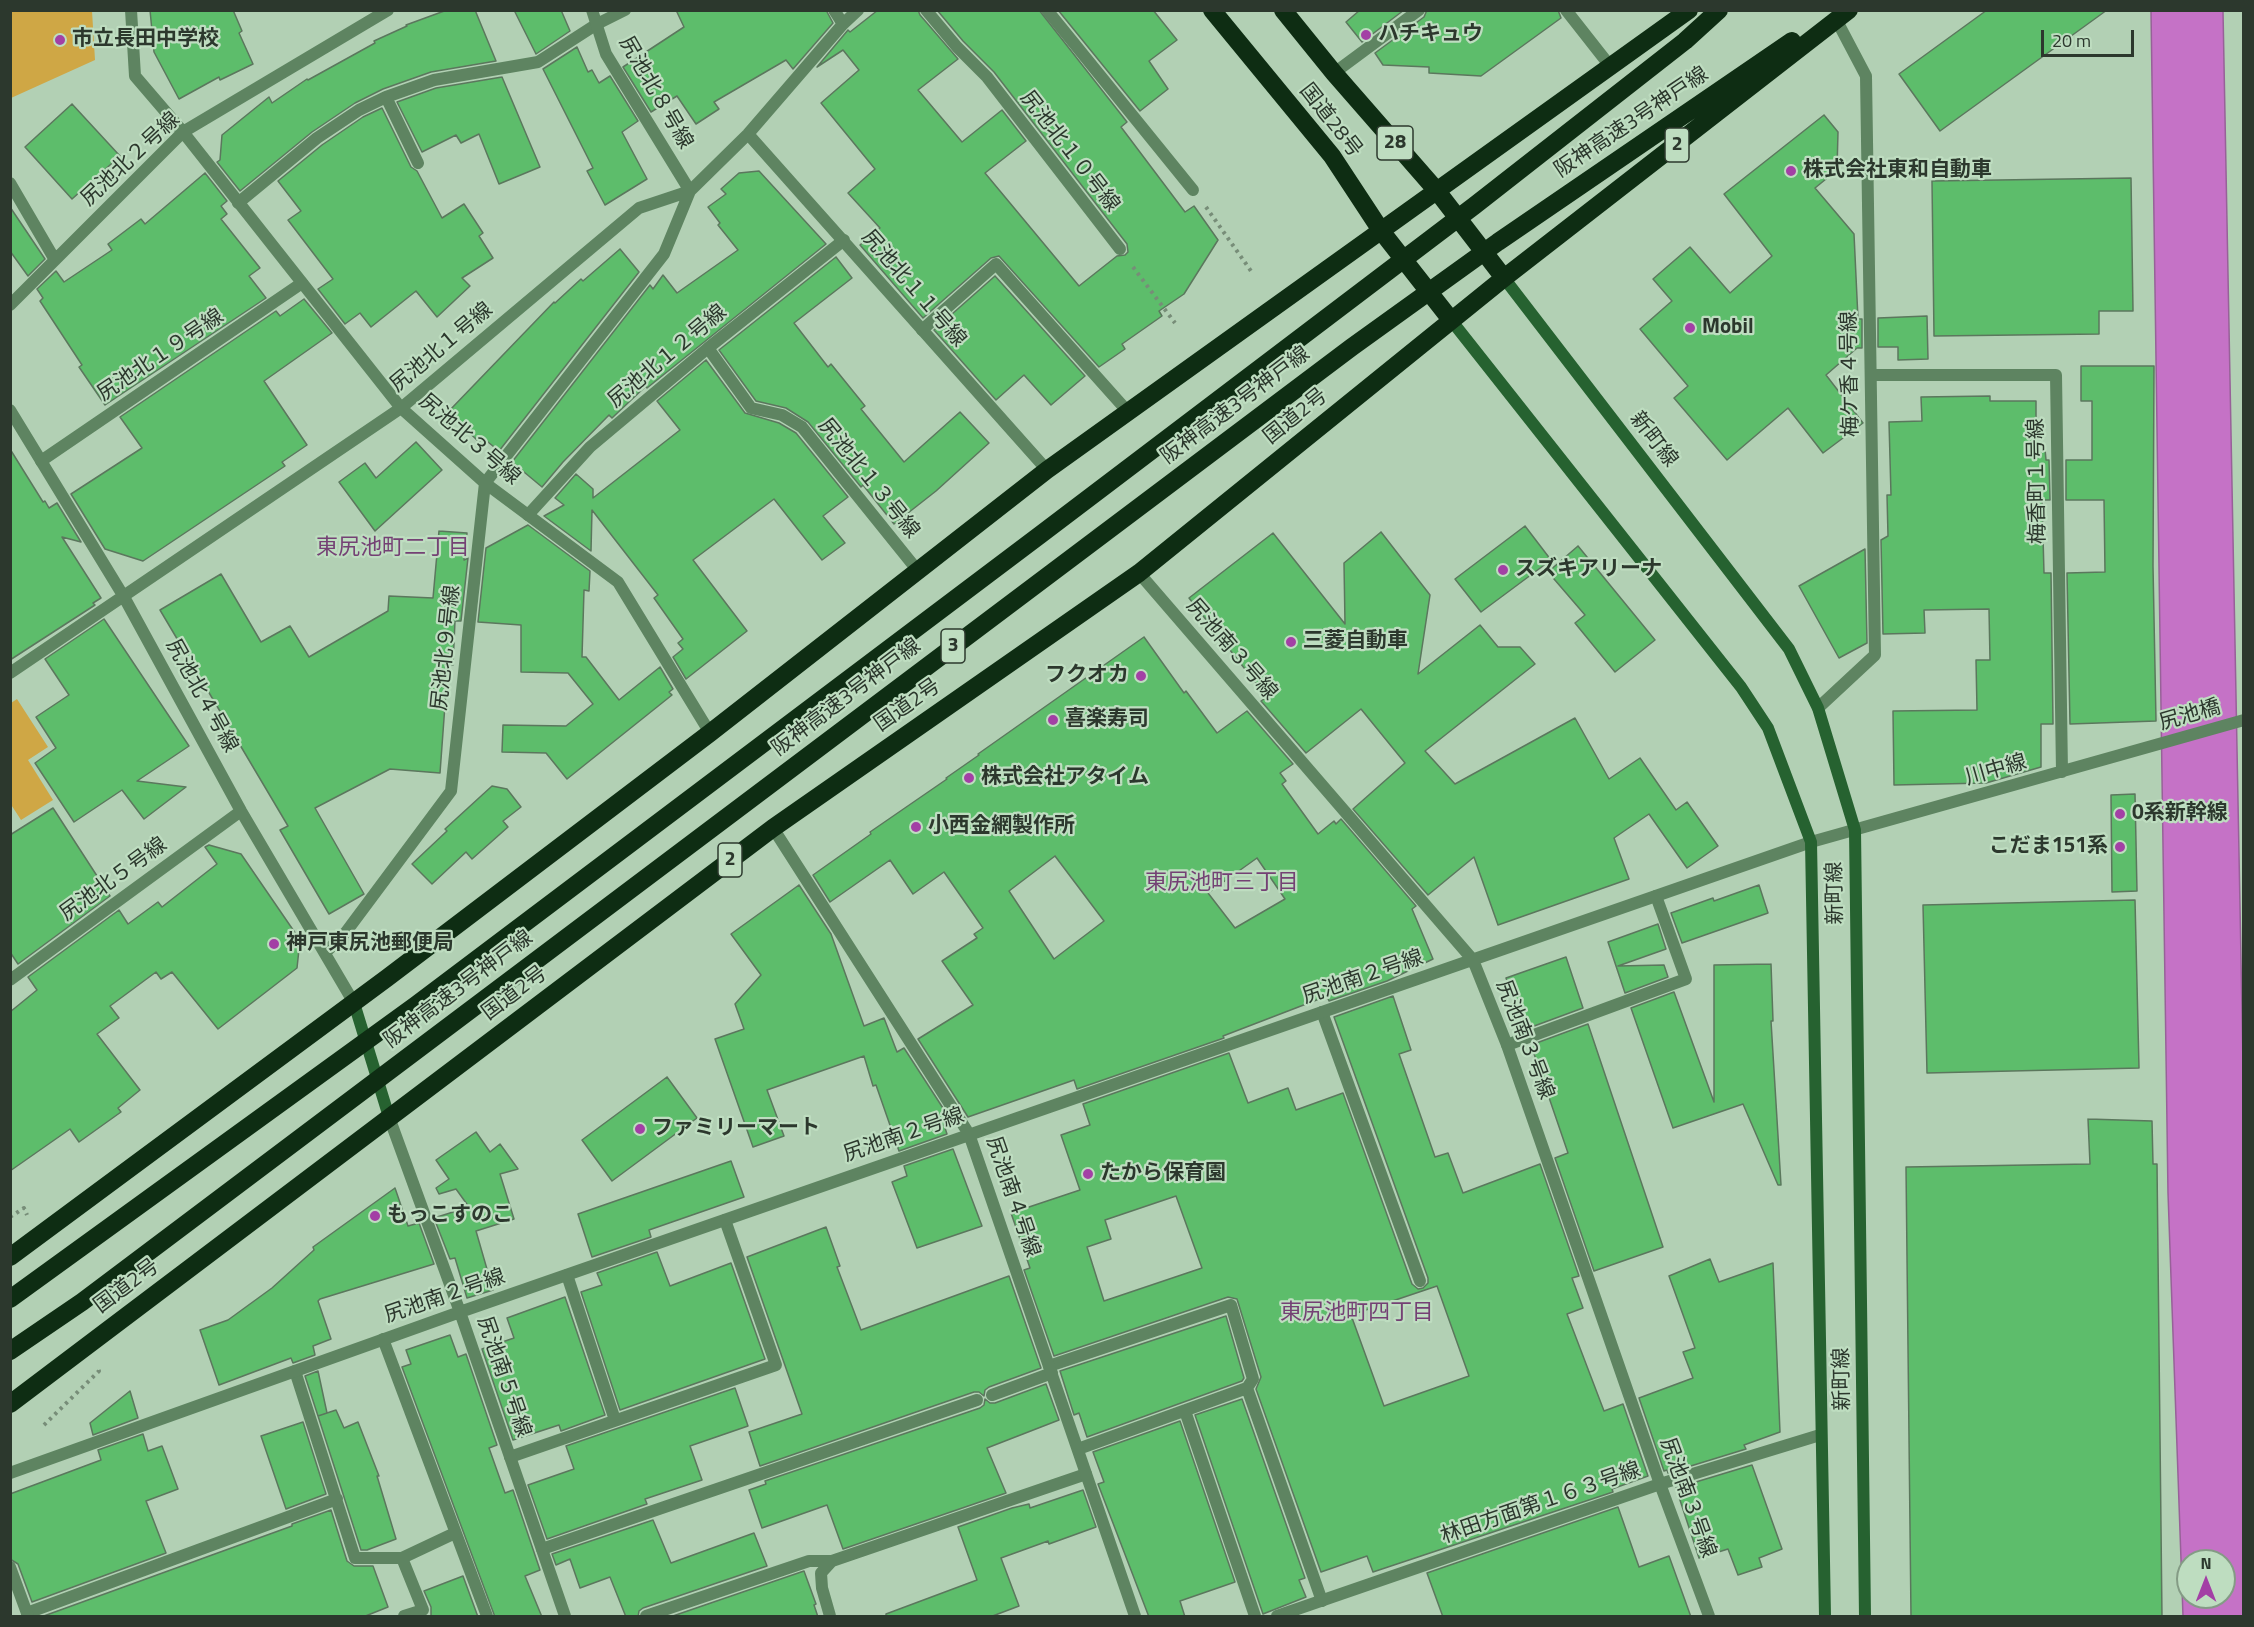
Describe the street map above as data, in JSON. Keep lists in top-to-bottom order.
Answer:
{
  "streets": {
    "highway": [
      "国道28号",
      "阪神高速3号神戸線",
      "28",
      "2",
      "国道2号",
      "3"
    ],
    "street": [
      "尻池北８号線",
      "尻池北１０号線",
      "尻池北２号線",
      "尻池北１１号線",
      "尻池北１号線",
      "尻池北１９号線",
      "尻池北１２号線",
      "梅ケ香４号線",
      "尻池北３号線",
      "新町線",
      "尻池北１３号線",
      "梅香町１号線",
      "尻池北９号線",
      "尻池南３号線",
      "尻池北４号線",
      "尻池橋",
      "川中線",
      "尻池北５号線",
      "尻池南２号線",
      "尻池南４号線",
      "尻池南５号線",
      "林田方面第１６３号線"
    ]
  },
  "crossings": [
    ["尻池北８号線", "尻池北１号線"],
    ["国道28号", "国道2号"],
    ["国道28号", "新町線"],
    ["阪神高速3号神戸線", "梅ケ香４号線"],
    ["阪神高速3号神戸線", "国道2号"],
    ["尻池北２号線", "尻池北３号線"],
    ["尻池北１１号線", "尻池北１号線"],
    ["尻池北１１号線", "尻池北１２号線"],
    ["尻池北１号線", "尻池北３号線"],
    ["尻池北１号線", "尻池北４号線"],
    ["尻池北１９号線", "尻池北３号線"],
    ["尻池北１９号線", "尻池北４号線"],
    ["尻池北１２号線", "尻池北３号線"],
    ["尻池北１２号線", "尻池北１３号線"],
    ["梅ケ香４号線", "国道2号"],
    ["梅ケ香４号線", "新町線"],
    ["梅ケ香４号線", "梅香町１号線"],
    ["国道2号", "新町線"],
    ["国道2号", "尻池南３号線"],
    ["国道2号", "尻池南４号線"],
    ["国道2号", "尻池南５号線"],
    ["尻池北３号線", "尻池北９号線"],
    ["新町線", "川中線"],
    ["新町線", "尻池南２号線"],
    ["新町線", "林田方面第１６３号線"],
    ["梅香町１号線", "川中線"],
    ["尻池北９号線", "尻池北４号線"],
    ["尻池南３号線", "尻池南２号線"],
    ["尻池南３号線", "林田方面第１６３号線"],
    ["尻池北４号線", "尻池北５号線"],
    ["尻池橋", "川中線"],
    ["川中線", "尻池南２号線"],
    ["尻池南２号線", "尻池南４号線"],
    ["尻池南２号線", "尻池南５号線"]
  ],
  "districts": ["東尻池町二丁目", "東尻池町三丁目", "東尻池町四丁目"],
  "places": [
    "ハチキュウ",
    "市立長田中学校",
    "株式会社東和自動車",
    "Mobil",
    "スズキアリーナ",
    "三菱自動車",
    "フクオカ",
    "喜楽寿司",
    "株式会社アタイム",
    "0系新幹線",
    "小西金網製作所",
    "こだま151系",
    "神戸東尻池郵便局",
    "ファミリーマート",
    "たから保育園",
    "もっこすのこ"
  ],
  "scale_bar": "20 m",
  "north": "top"
}
